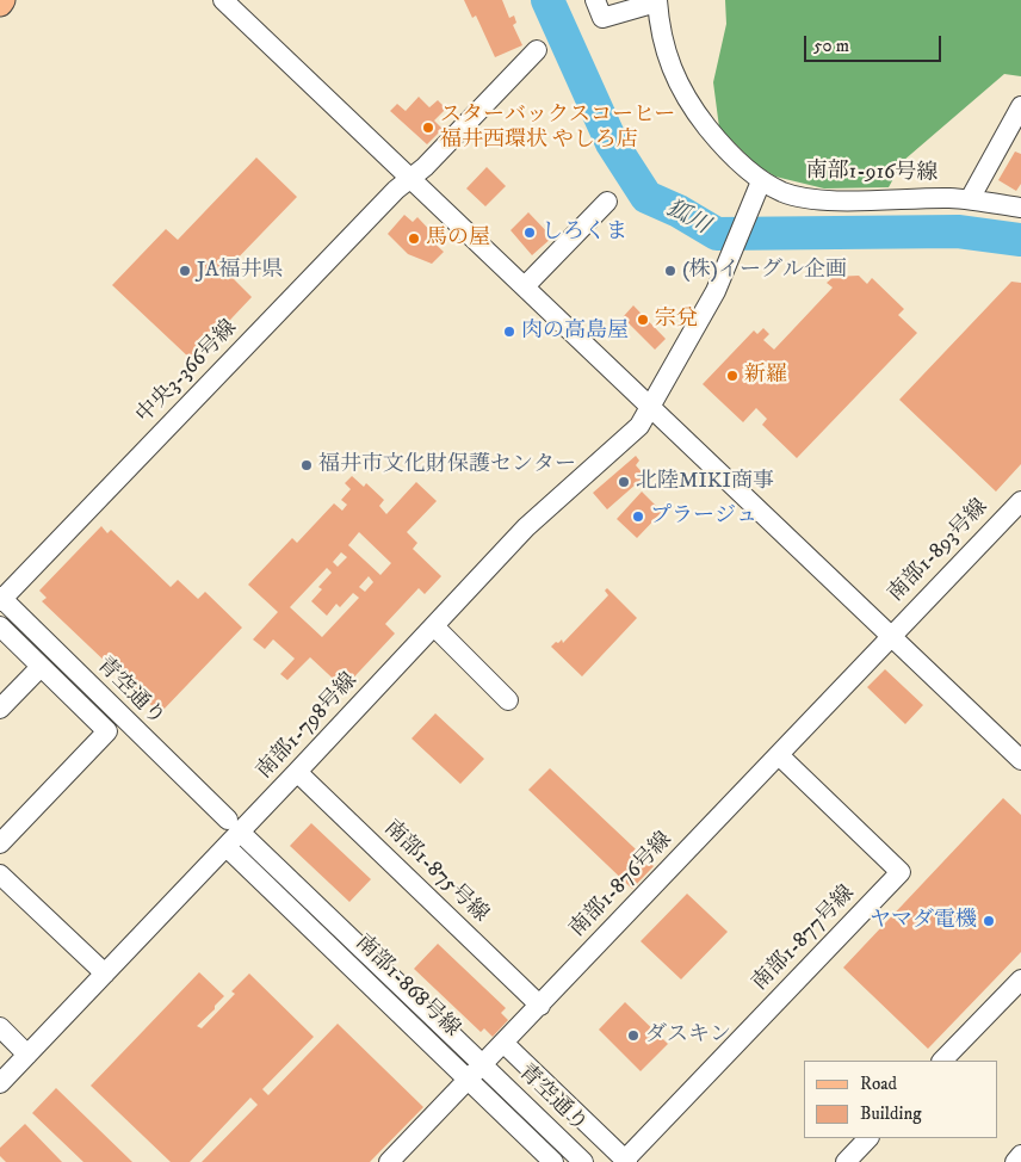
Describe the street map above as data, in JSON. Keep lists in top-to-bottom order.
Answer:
{
  "streets": {
    "street": [
      "南部1-916号線",
      "中央3-366号線",
      "南部1-893号線",
      "青空通り",
      "南部1-798号線",
      "南部1-875号線",
      "南部1-876号線",
      "南部1-877号線",
      "南部1-868号線"
    ]
  },
  "crossings": [
    ["南部1-916号線", "南部1-798号線"],
    ["中央3-366号線", "青空通り"],
    ["南部1-893号線", "南部1-876号線"],
    ["南部1-798号線", "南部1-875号線"],
    ["南部1-798号線", "南部1-868号線"],
    ["南部1-875号線", "南部1-876号線"],
    ["南部1-876号線", "南部1-877号線"],
    ["南部1-876号線", "南部1-868号線"]
  ],
  "water": ["狐川"],
  "places": [
    "スターバックスコーヒー 福井西環状 やしろ店",
    "しろくま",
    "馬の屋",
    "JA福井県",
    "(株)イーグル企画",
    "宗兌",
    "肉の高島屋",
    "新羅",
    "福井市文化財保護センター",
    "北陸MIKI商事",
    "プラージュ",
    "ヤマダ電機",
    "ダスキン"
  ],
  "legend": ["Road", "Building"],
  "scale_bar": "50 m"
}
